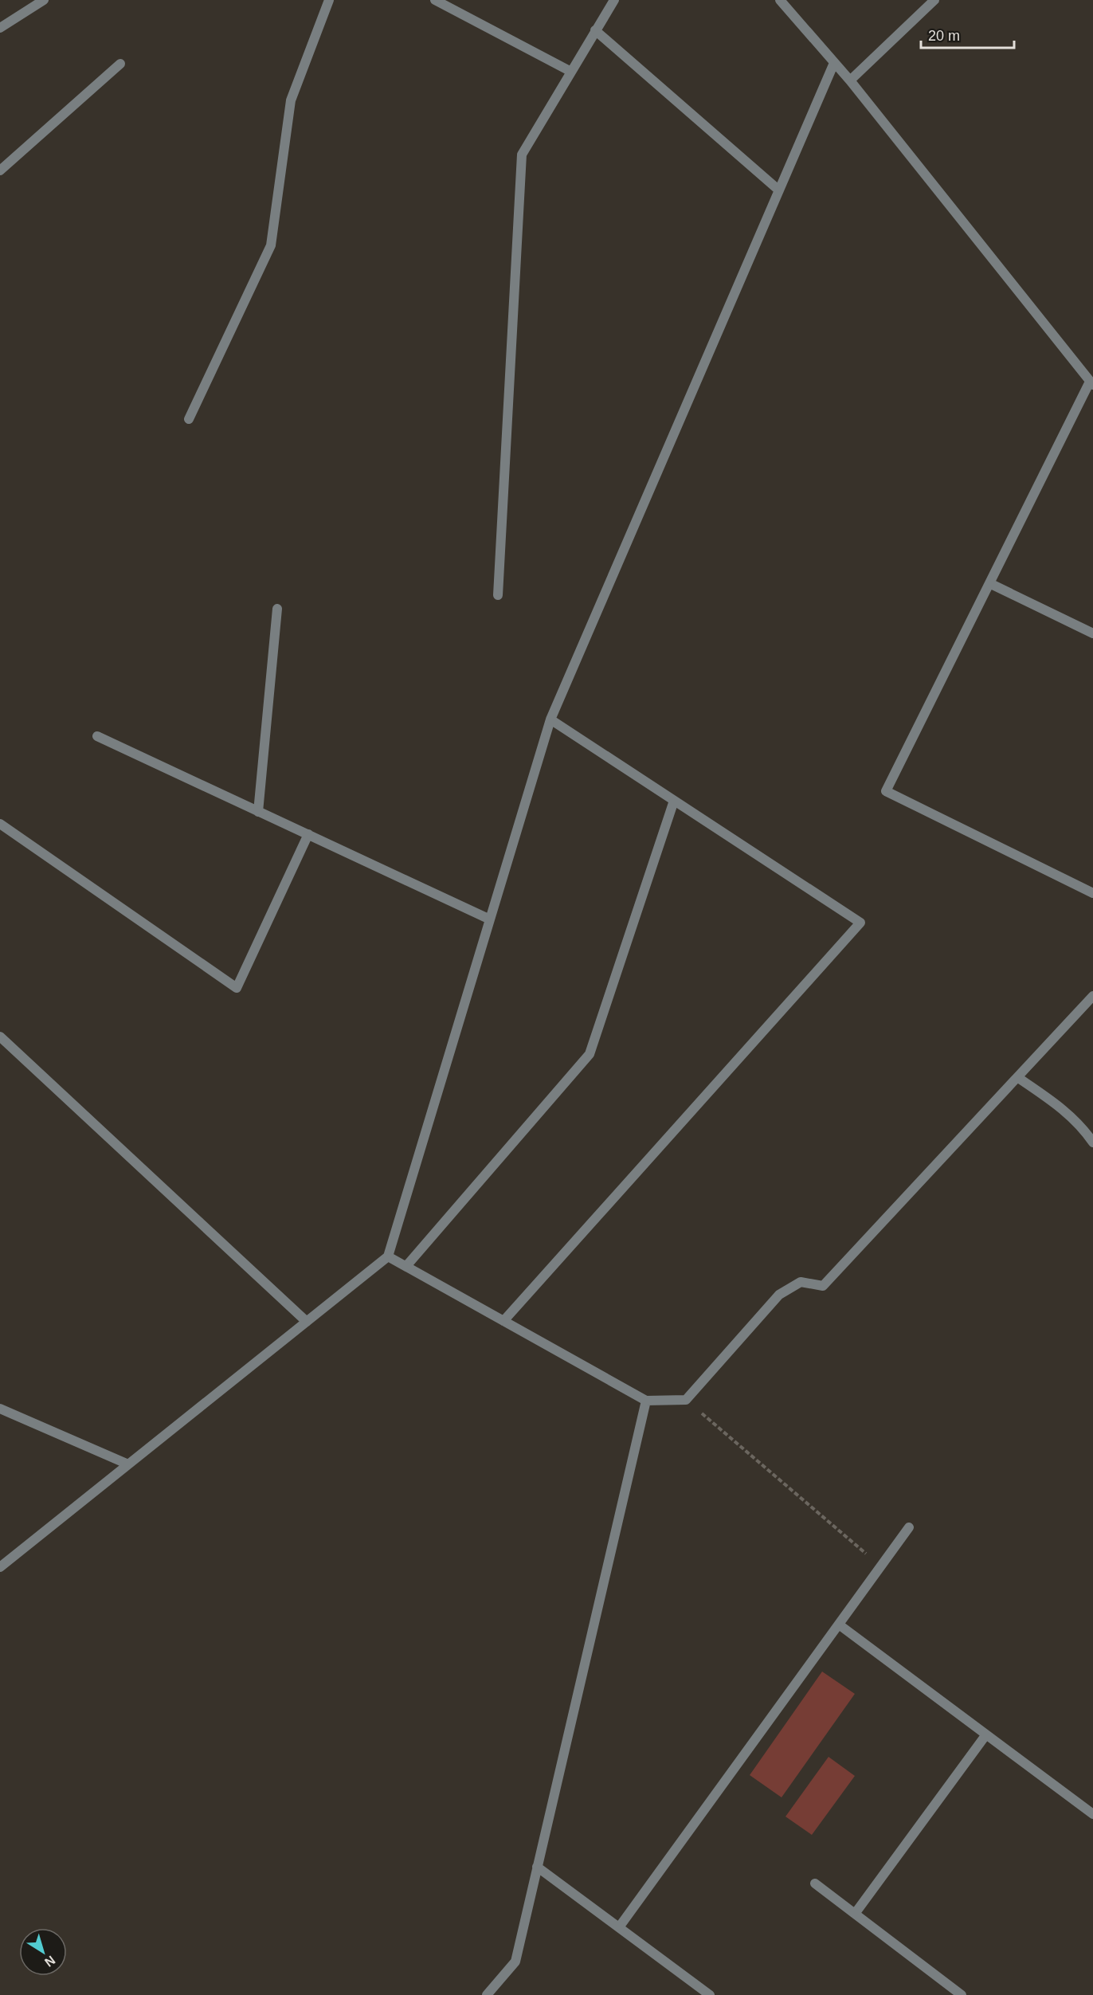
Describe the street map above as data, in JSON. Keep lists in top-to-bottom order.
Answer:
{
  "scale_bar": "20 m",
  "north": "bottom right"
}
